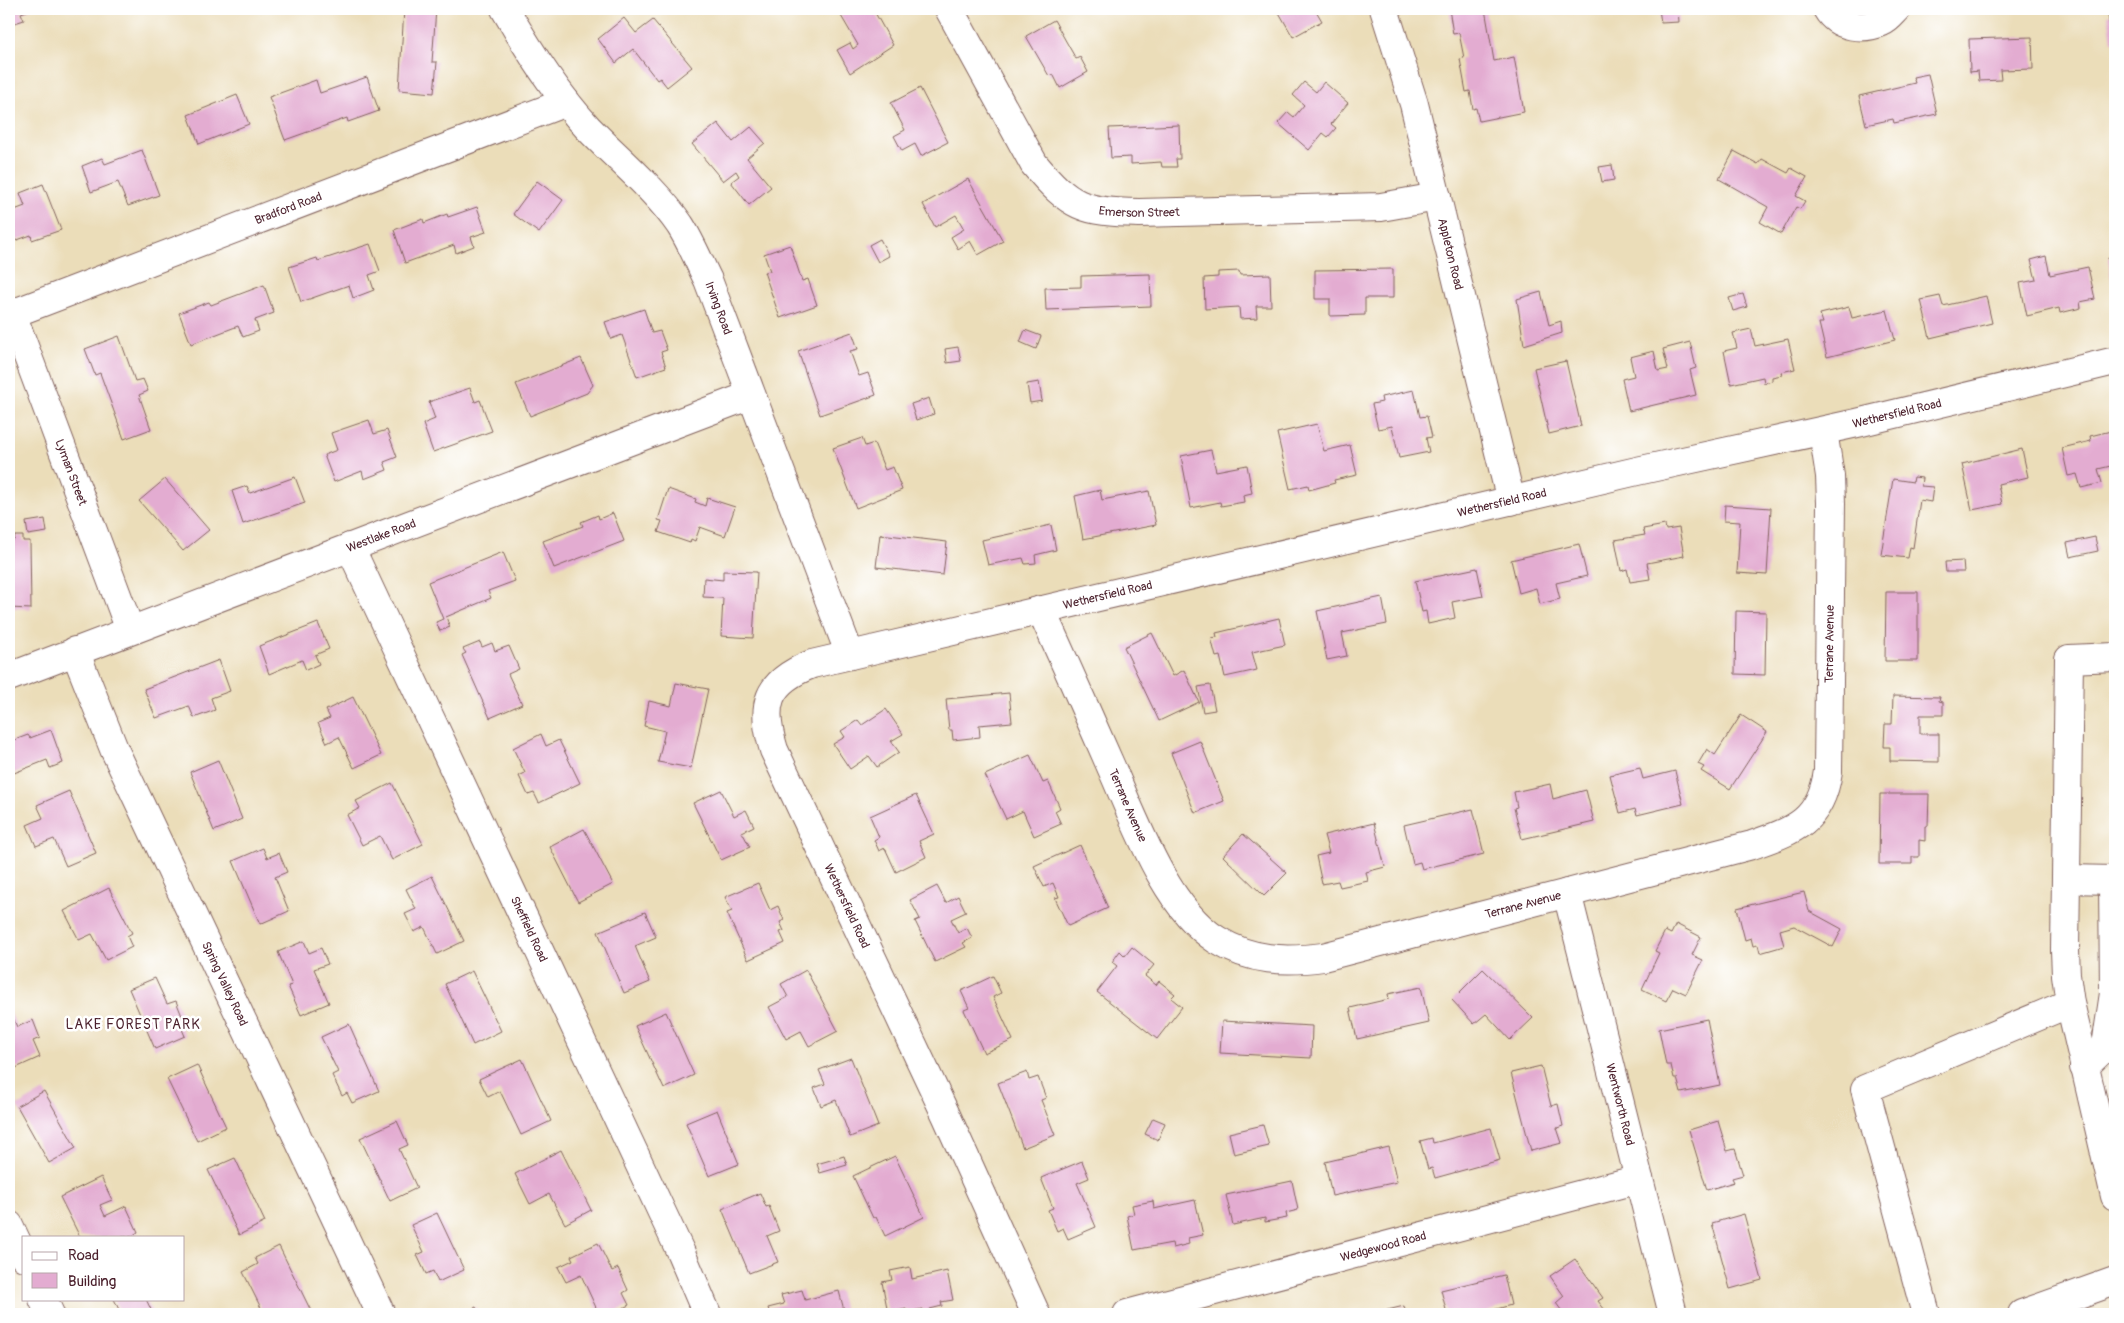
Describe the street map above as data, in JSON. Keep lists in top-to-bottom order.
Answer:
{
  "streets": {
    "street": [
      "Bradford Road",
      "Emerson Street",
      "Appleton Road",
      "Irving Road",
      "Wethersfield Road",
      "Lyman Street",
      "Westlake Road",
      "Terrane Avenue",
      "Sheffield Road",
      "Spring Valley Road",
      "Wentworth Road",
      "Wedgewood Road"
    ]
  },
  "crossings": [
    ["Bradford Road", "Irving Road"],
    ["Bradford Road", "Lyman Street"],
    ["Emerson Street", "Appleton Road"],
    ["Appleton Road", "Wethersfield Road"],
    ["Irving Road", "Wethersfield Road"],
    ["Irving Road", "Westlake Road"],
    ["Wethersfield Road", "Terrane Avenue"],
    ["Lyman Street", "Westlake Road"],
    ["Westlake Road", "Sheffield Road"],
    ["Westlake Road", "Spring Valley Road"],
    ["Terrane Avenue", "Wentworth Road"],
    ["Wentworth Road", "Wedgewood Road"]
  ],
  "districts": ["LAKE FOREST PARK"],
  "legend": ["Road", "Building"]
}
